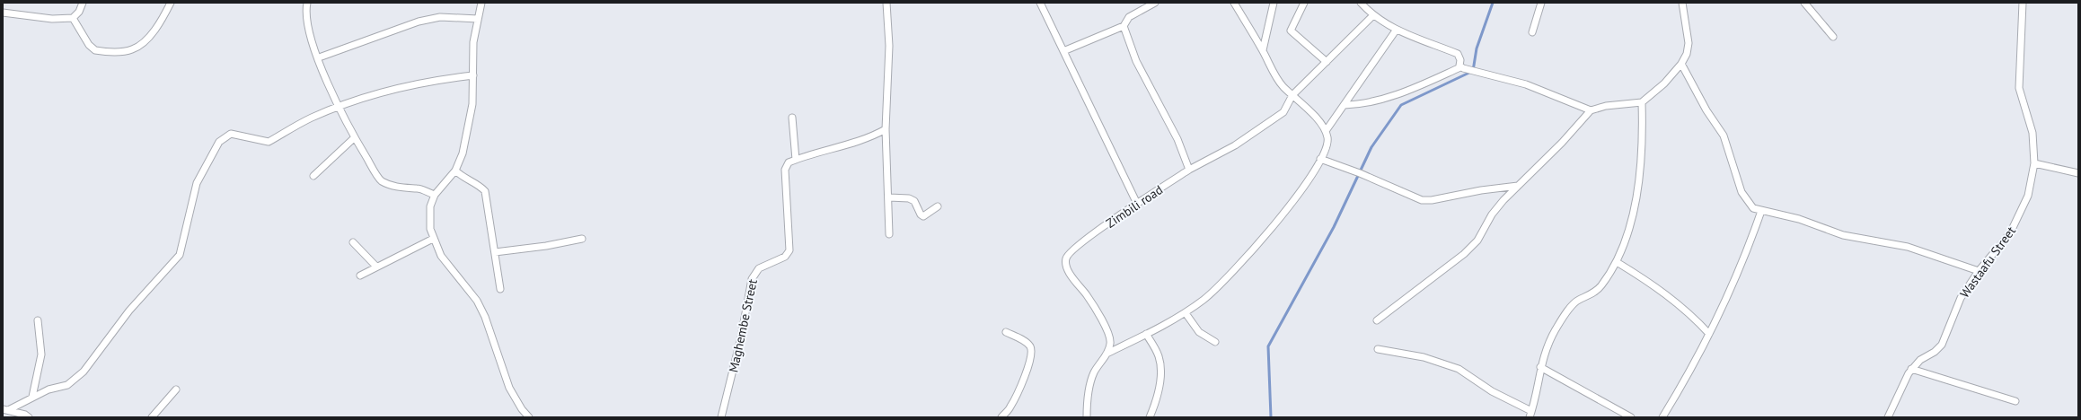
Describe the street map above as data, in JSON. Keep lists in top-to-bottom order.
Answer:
{
  "streets": {
    "street": ["Zimbili road", "Wastaafu Street", "Maghembe Street"]
  }
}
